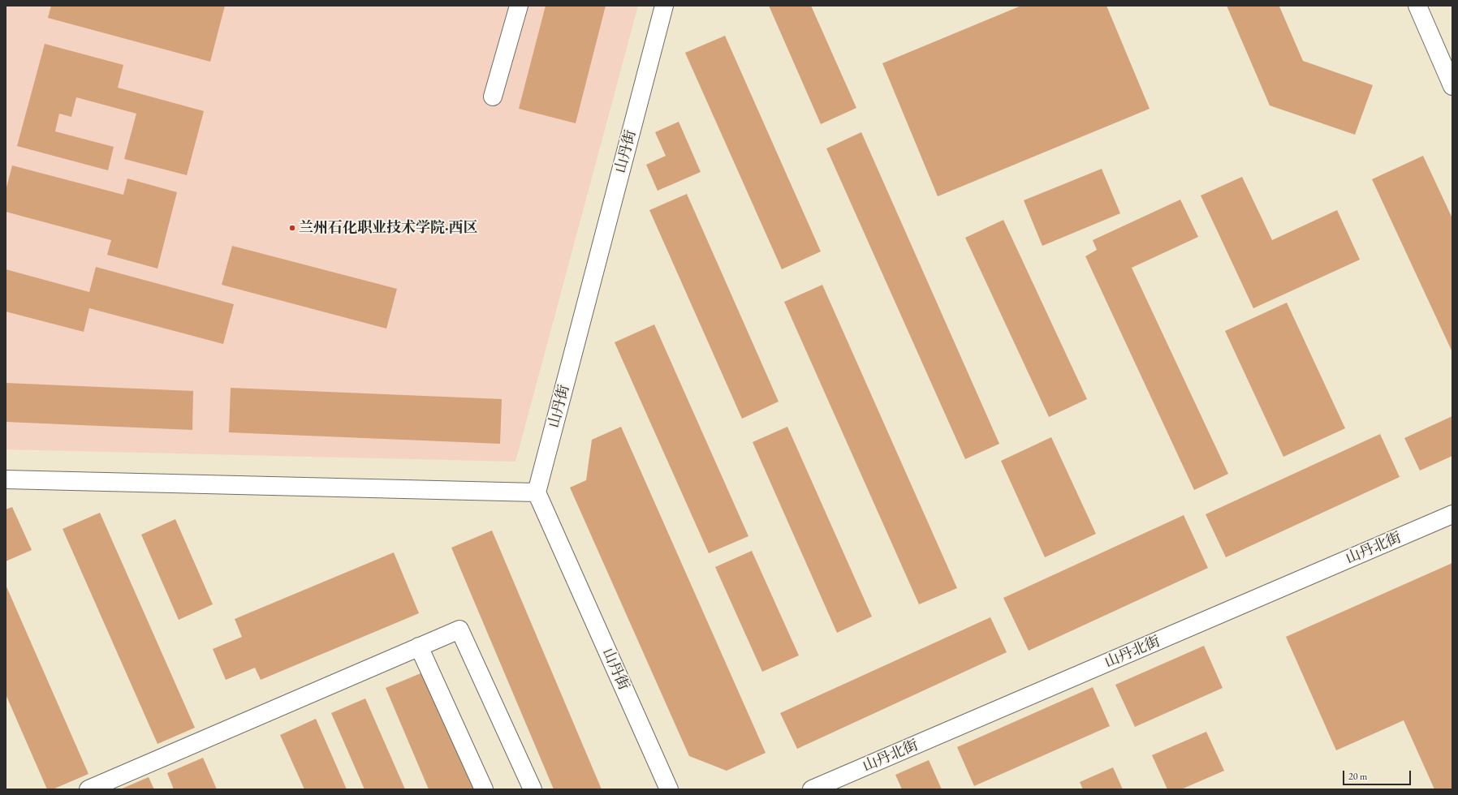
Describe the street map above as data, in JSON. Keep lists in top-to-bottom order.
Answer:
{
  "streets": {
    "street": ["山丹街", "山丹北街"]
  },
  "places": ["兰州石化职业技术学院·西区"],
  "scale_bar": "20 m"
}
